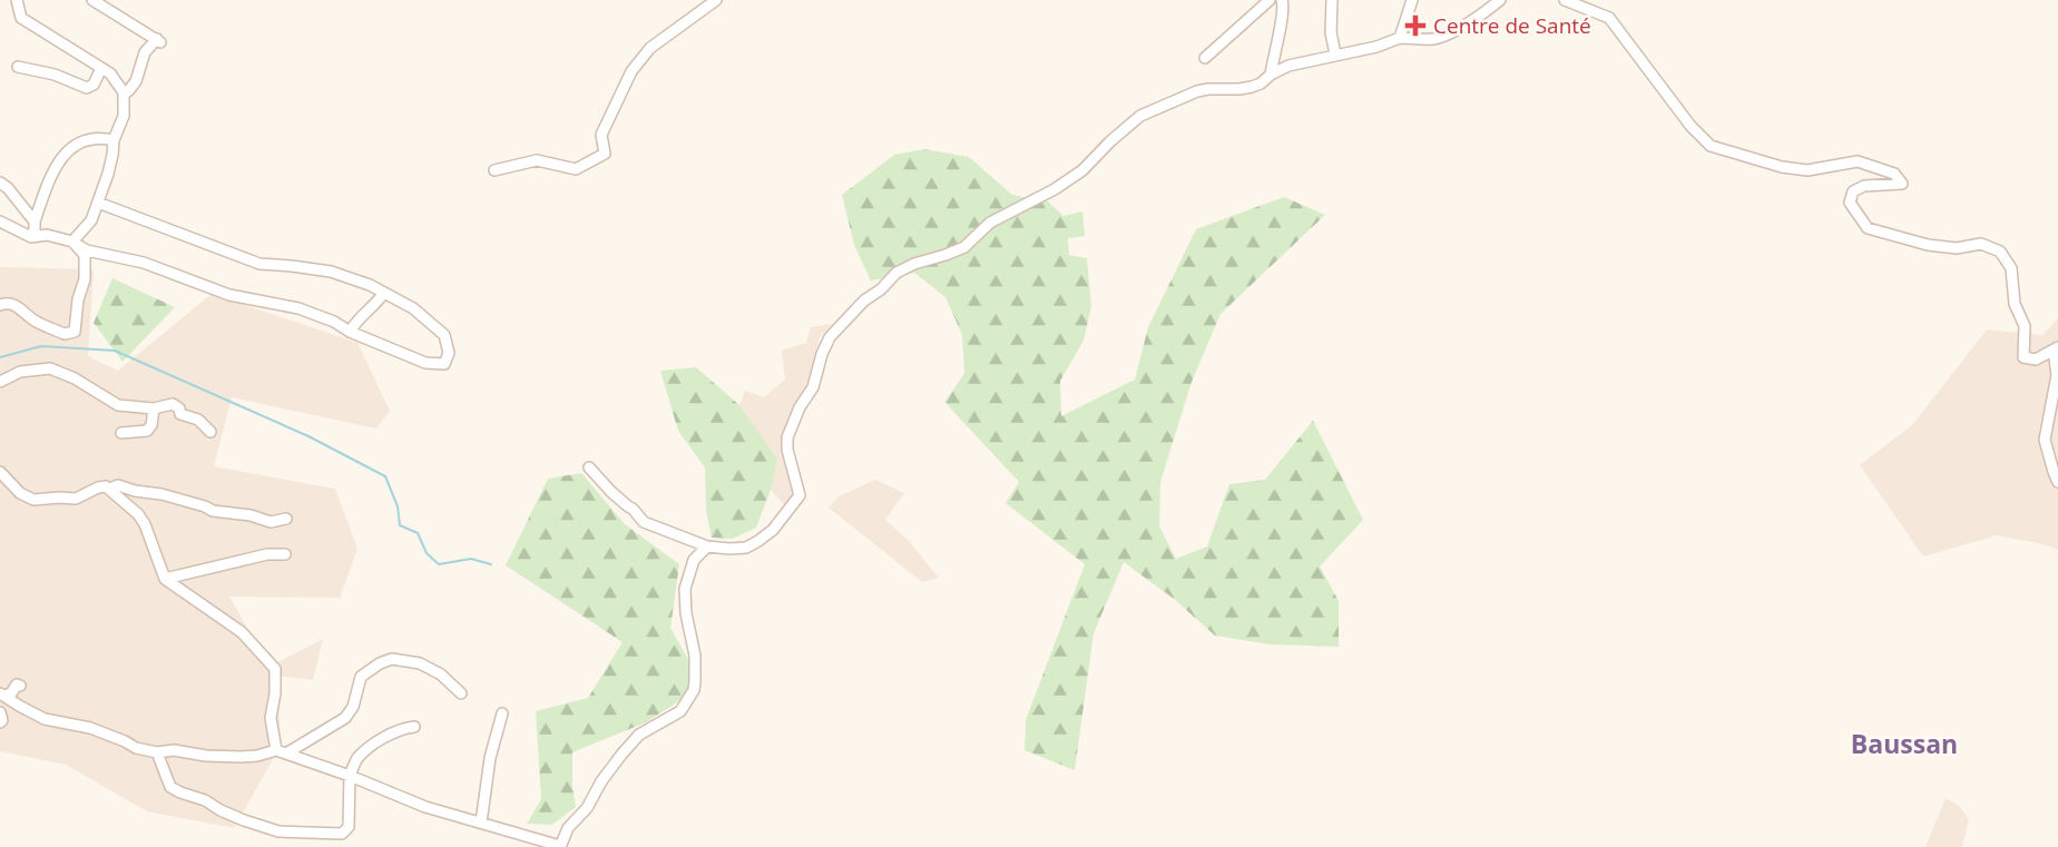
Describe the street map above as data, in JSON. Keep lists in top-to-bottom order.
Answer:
{
  "districts": ["Baussan"],
  "places": {
    "health": ["Centre de Santé"]
  }
}
